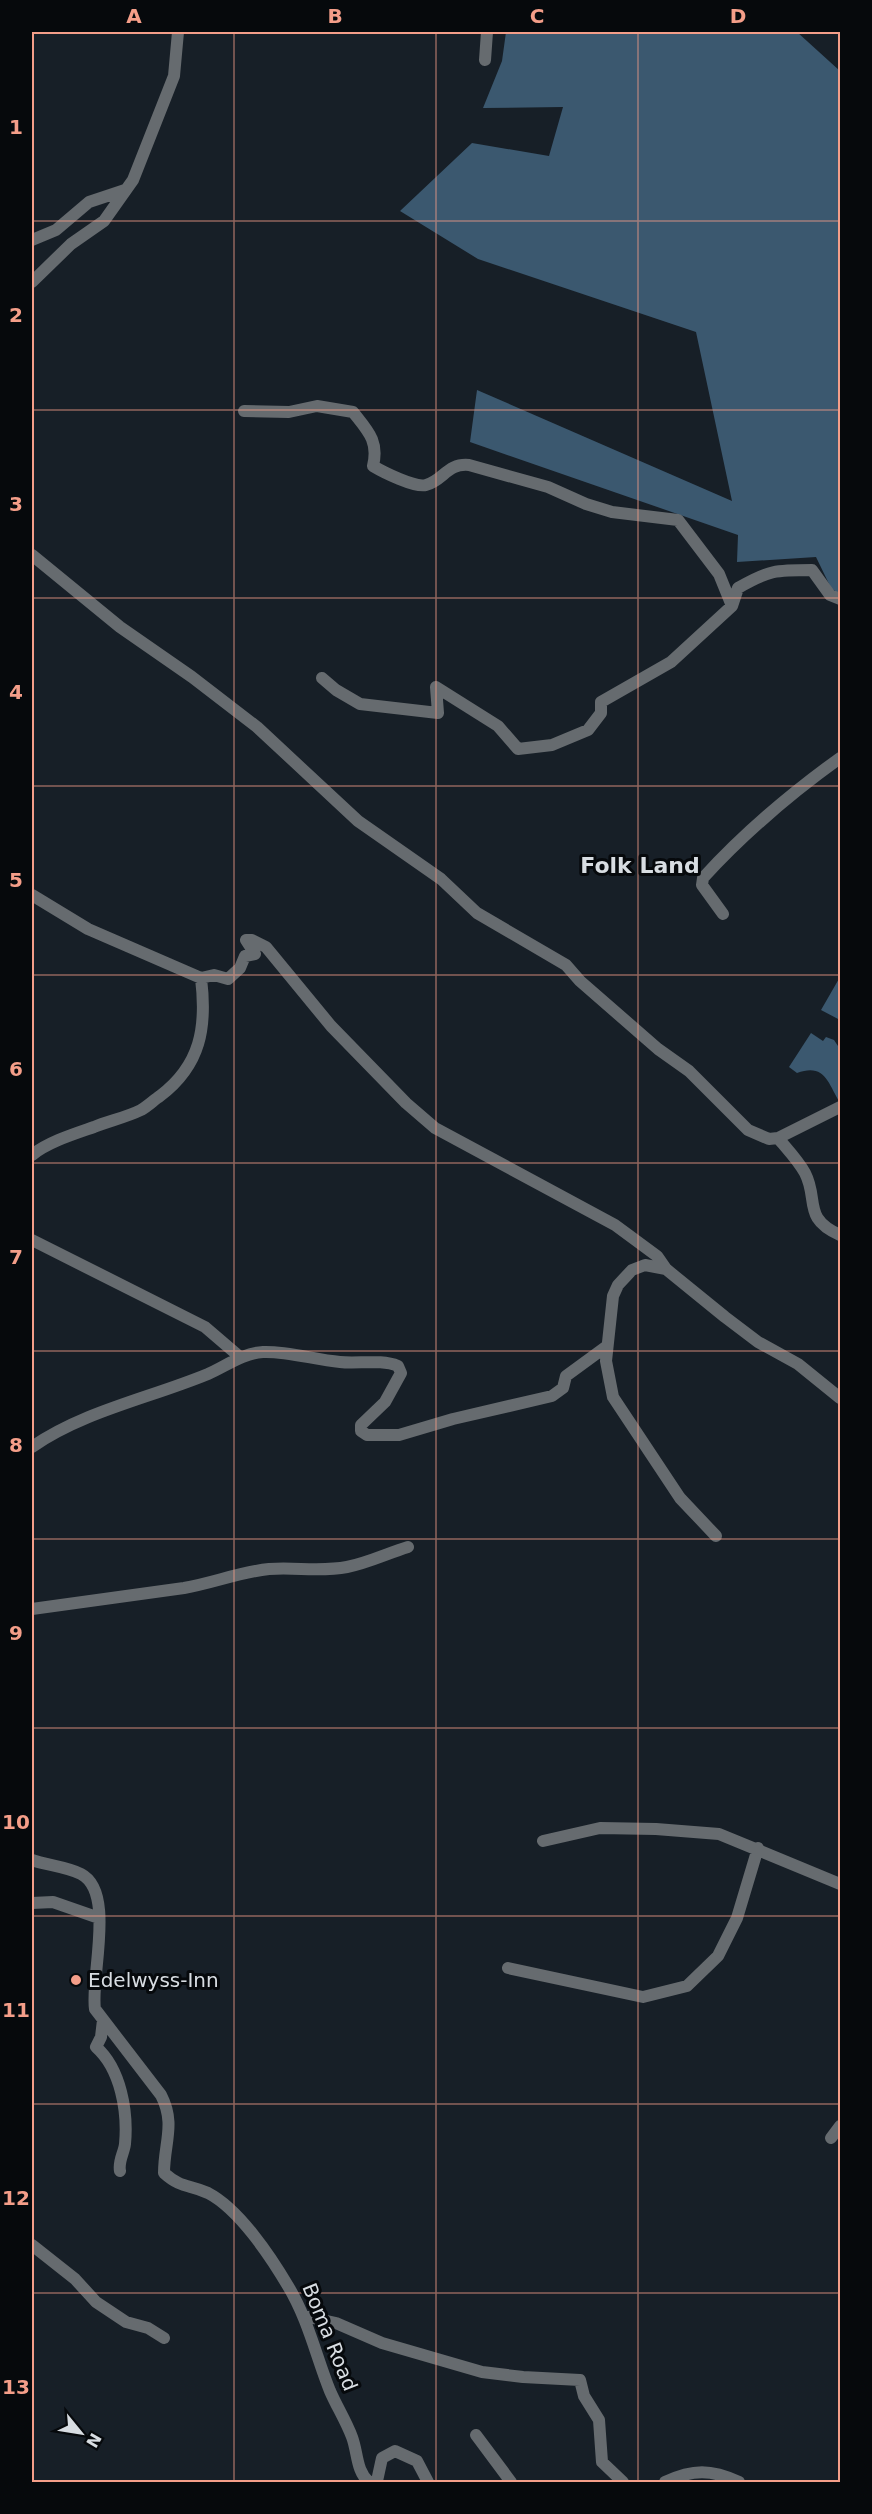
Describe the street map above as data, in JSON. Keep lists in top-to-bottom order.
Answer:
{
  "streets": {
    "street": ["Boma Road"]
  },
  "districts": ["Folk Land"],
  "places": ["Edelwyss-Inn"],
  "north": "bottom right",
  "grid": {
    "columns": [
      "A",
      "B",
      "C",
      "D"
    ],
    "rows": [
      "1",
      "2",
      "3",
      "4",
      "5",
      "6",
      "7",
      "8",
      "9",
      "10",
      "11",
      "12",
      "13"
    ]
  }
}
